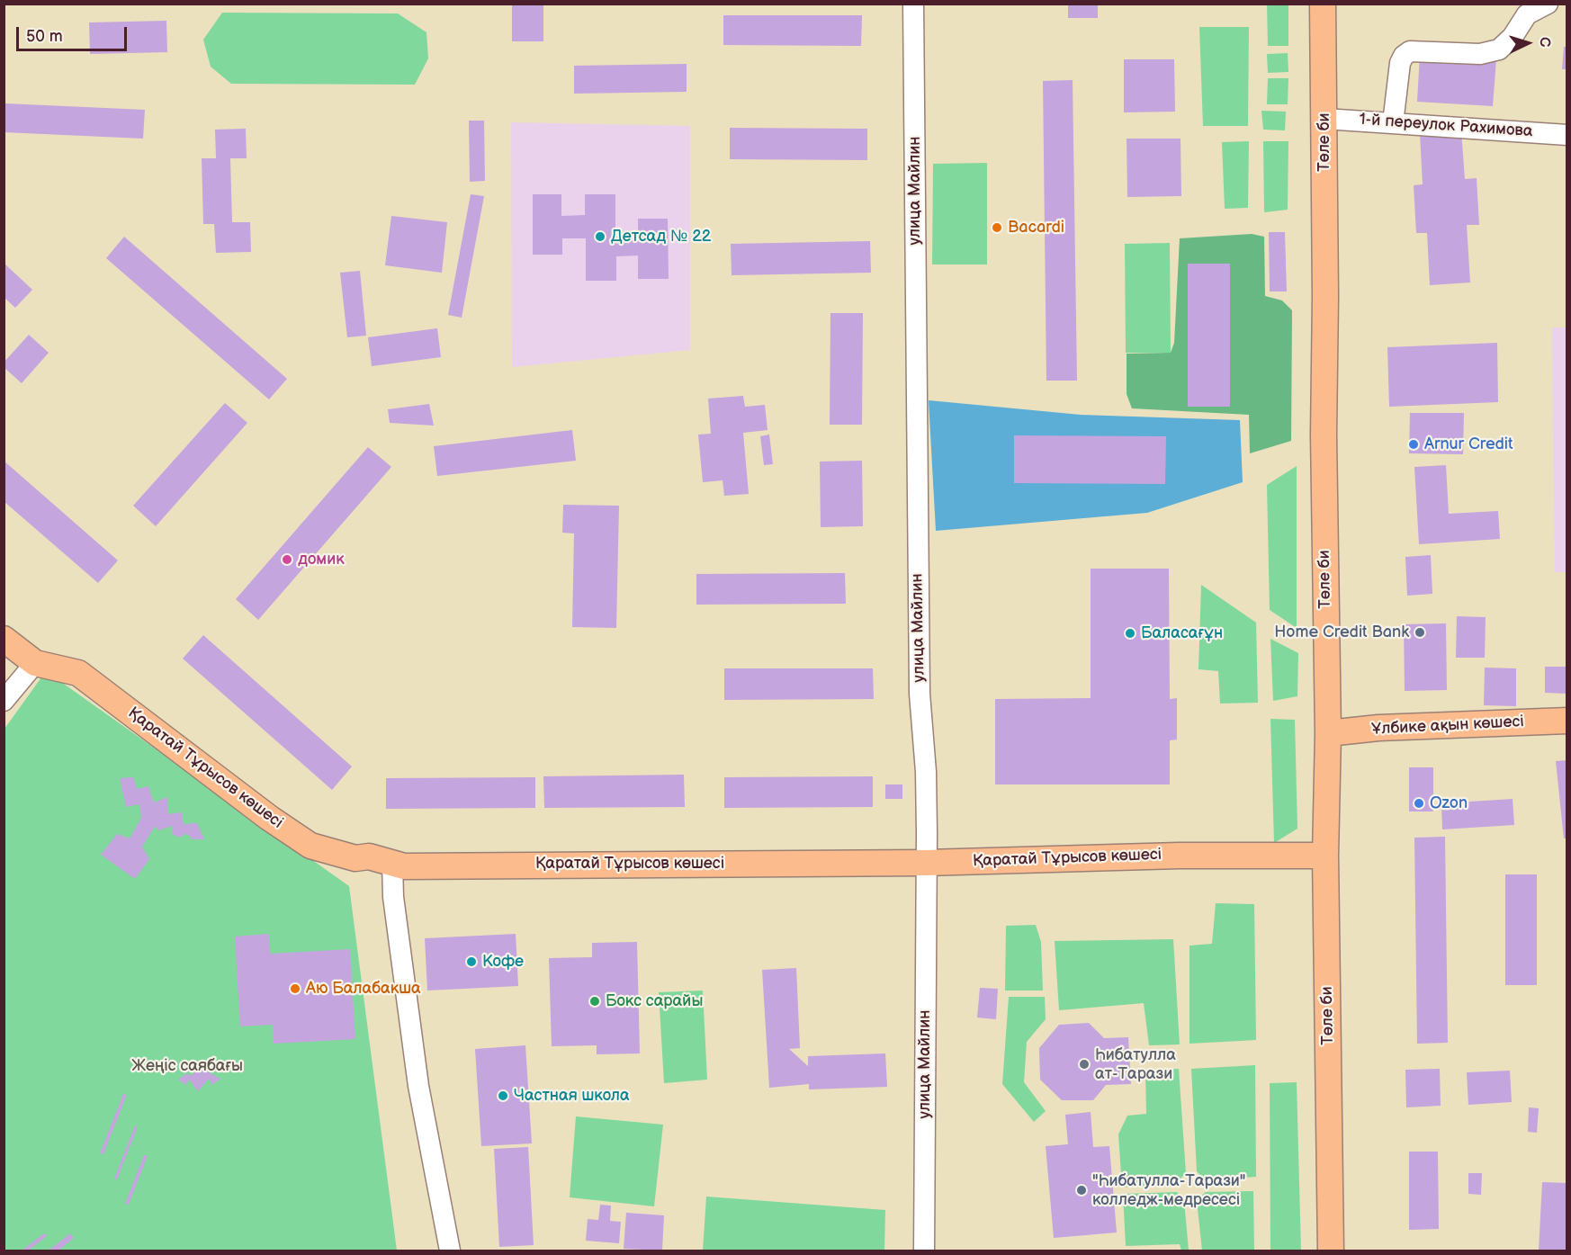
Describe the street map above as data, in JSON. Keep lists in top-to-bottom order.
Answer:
{
  "streets": {
    "main road": ["Төле би", "Ұлбике ақын көшесі", "Қаратай Тұрысов көшесі"],
    "street": ["1-й переулок Рахимова", "улица Майлин"]
  },
  "crossings": [
    ["1-й переулок Рахимова", "Төле би"],
    ["Төле би", "Ұлбике ақын көшесі"],
    ["Төле би", "Қаратай Тұрысов көшесі"],
    ["улица Майлин", "Қаратай Тұрысов көшесі"]
  ],
  "parks": ["Жеңіс саябағы"],
  "places": [
    "Bacardi",
    "Детсад № 22",
    "Arnur Credit",
    "домик",
    "Home Credit Bank",
    "Баласағұн",
    "Ozon",
    "Кофе",
    "Аю Балабакша",
    "Бокс сарайы",
    "Һибатулла ат-Тарази",
    "Частная школа",
    "\"Һибатулла-Тарази\" колледж-медресесі"
  ],
  "scale_bar": "50 m",
  "north": "right"
}
